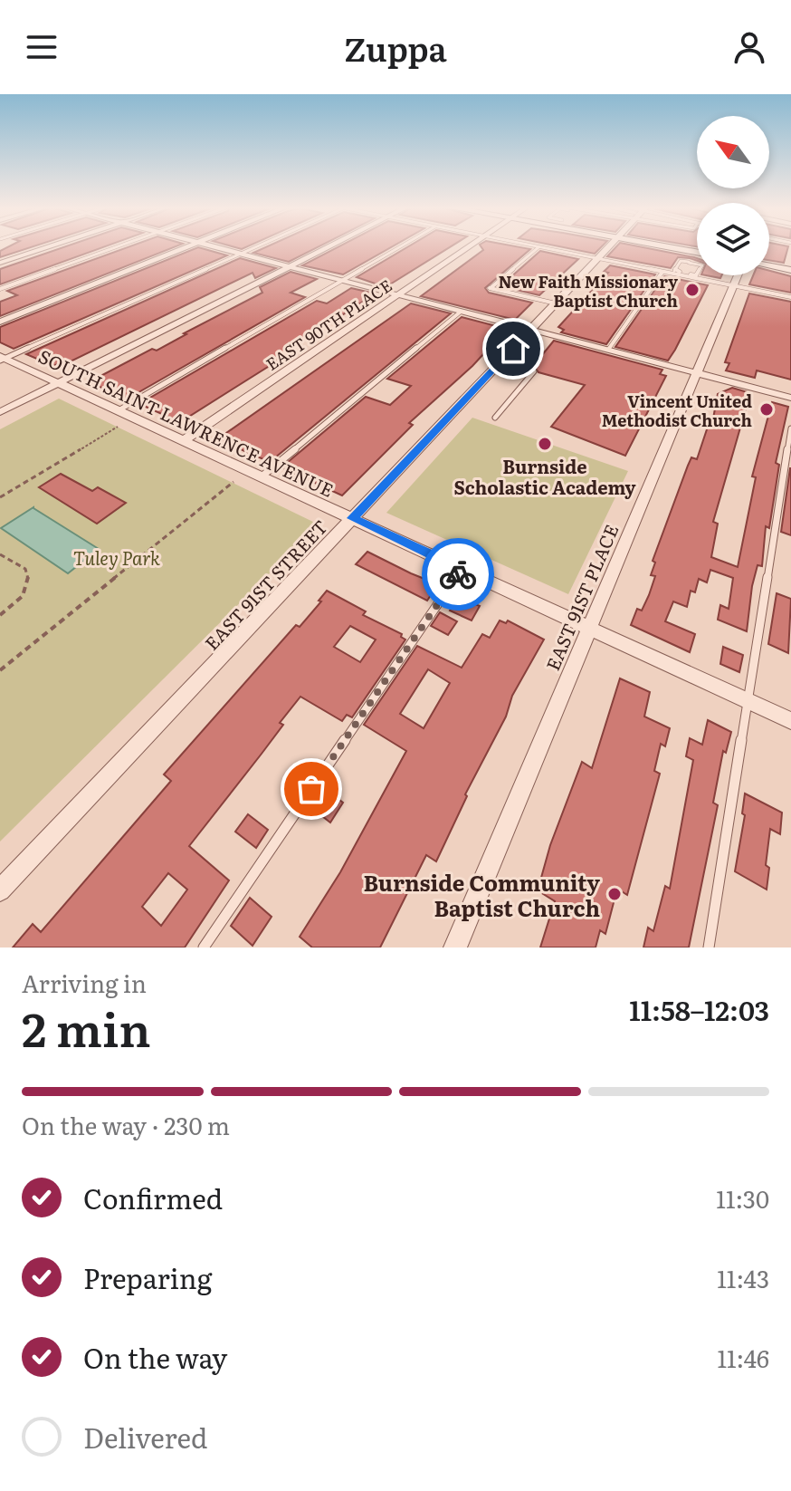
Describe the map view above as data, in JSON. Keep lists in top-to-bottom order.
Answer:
{
  "streets": {
    "street": [
      "EAST 90TH PLACE",
      "SOUTH SAINT LAWRENCE AVENUE",
      "EAST 91ST STREET",
      "EAST 91ST PLACE"
    ]
  },
  "crossings": [
    ["EAST 90TH PLACE", "SOUTH SAINT LAWRENCE AVENUE"],
    ["SOUTH SAINT LAWRENCE AVENUE", "EAST 91ST STREET"],
    ["SOUTH SAINT LAWRENCE AVENUE", "EAST 91ST PLACE"]
  ],
  "parks": ["Tuley Park"],
  "places": [
    "New Faith Missionary Baptist Church",
    "Vincent United Methodist Church",
    "Burnside Scholastic Academy",
    "Burnside Community Baptist Church"
  ],
  "north": "top left",
  "page": {
    "header": "Zuppa",
    "heading": ["2 min", "Arriving in", "11:58–12:03"],
    "bar": "On the way · 230 m",
    "list": [
      ["Confirmed", "11:30"],
      ["Preparing", "11:43"],
      ["On the way", "11:46"],
      "Delivered"
    ]
  }
}
